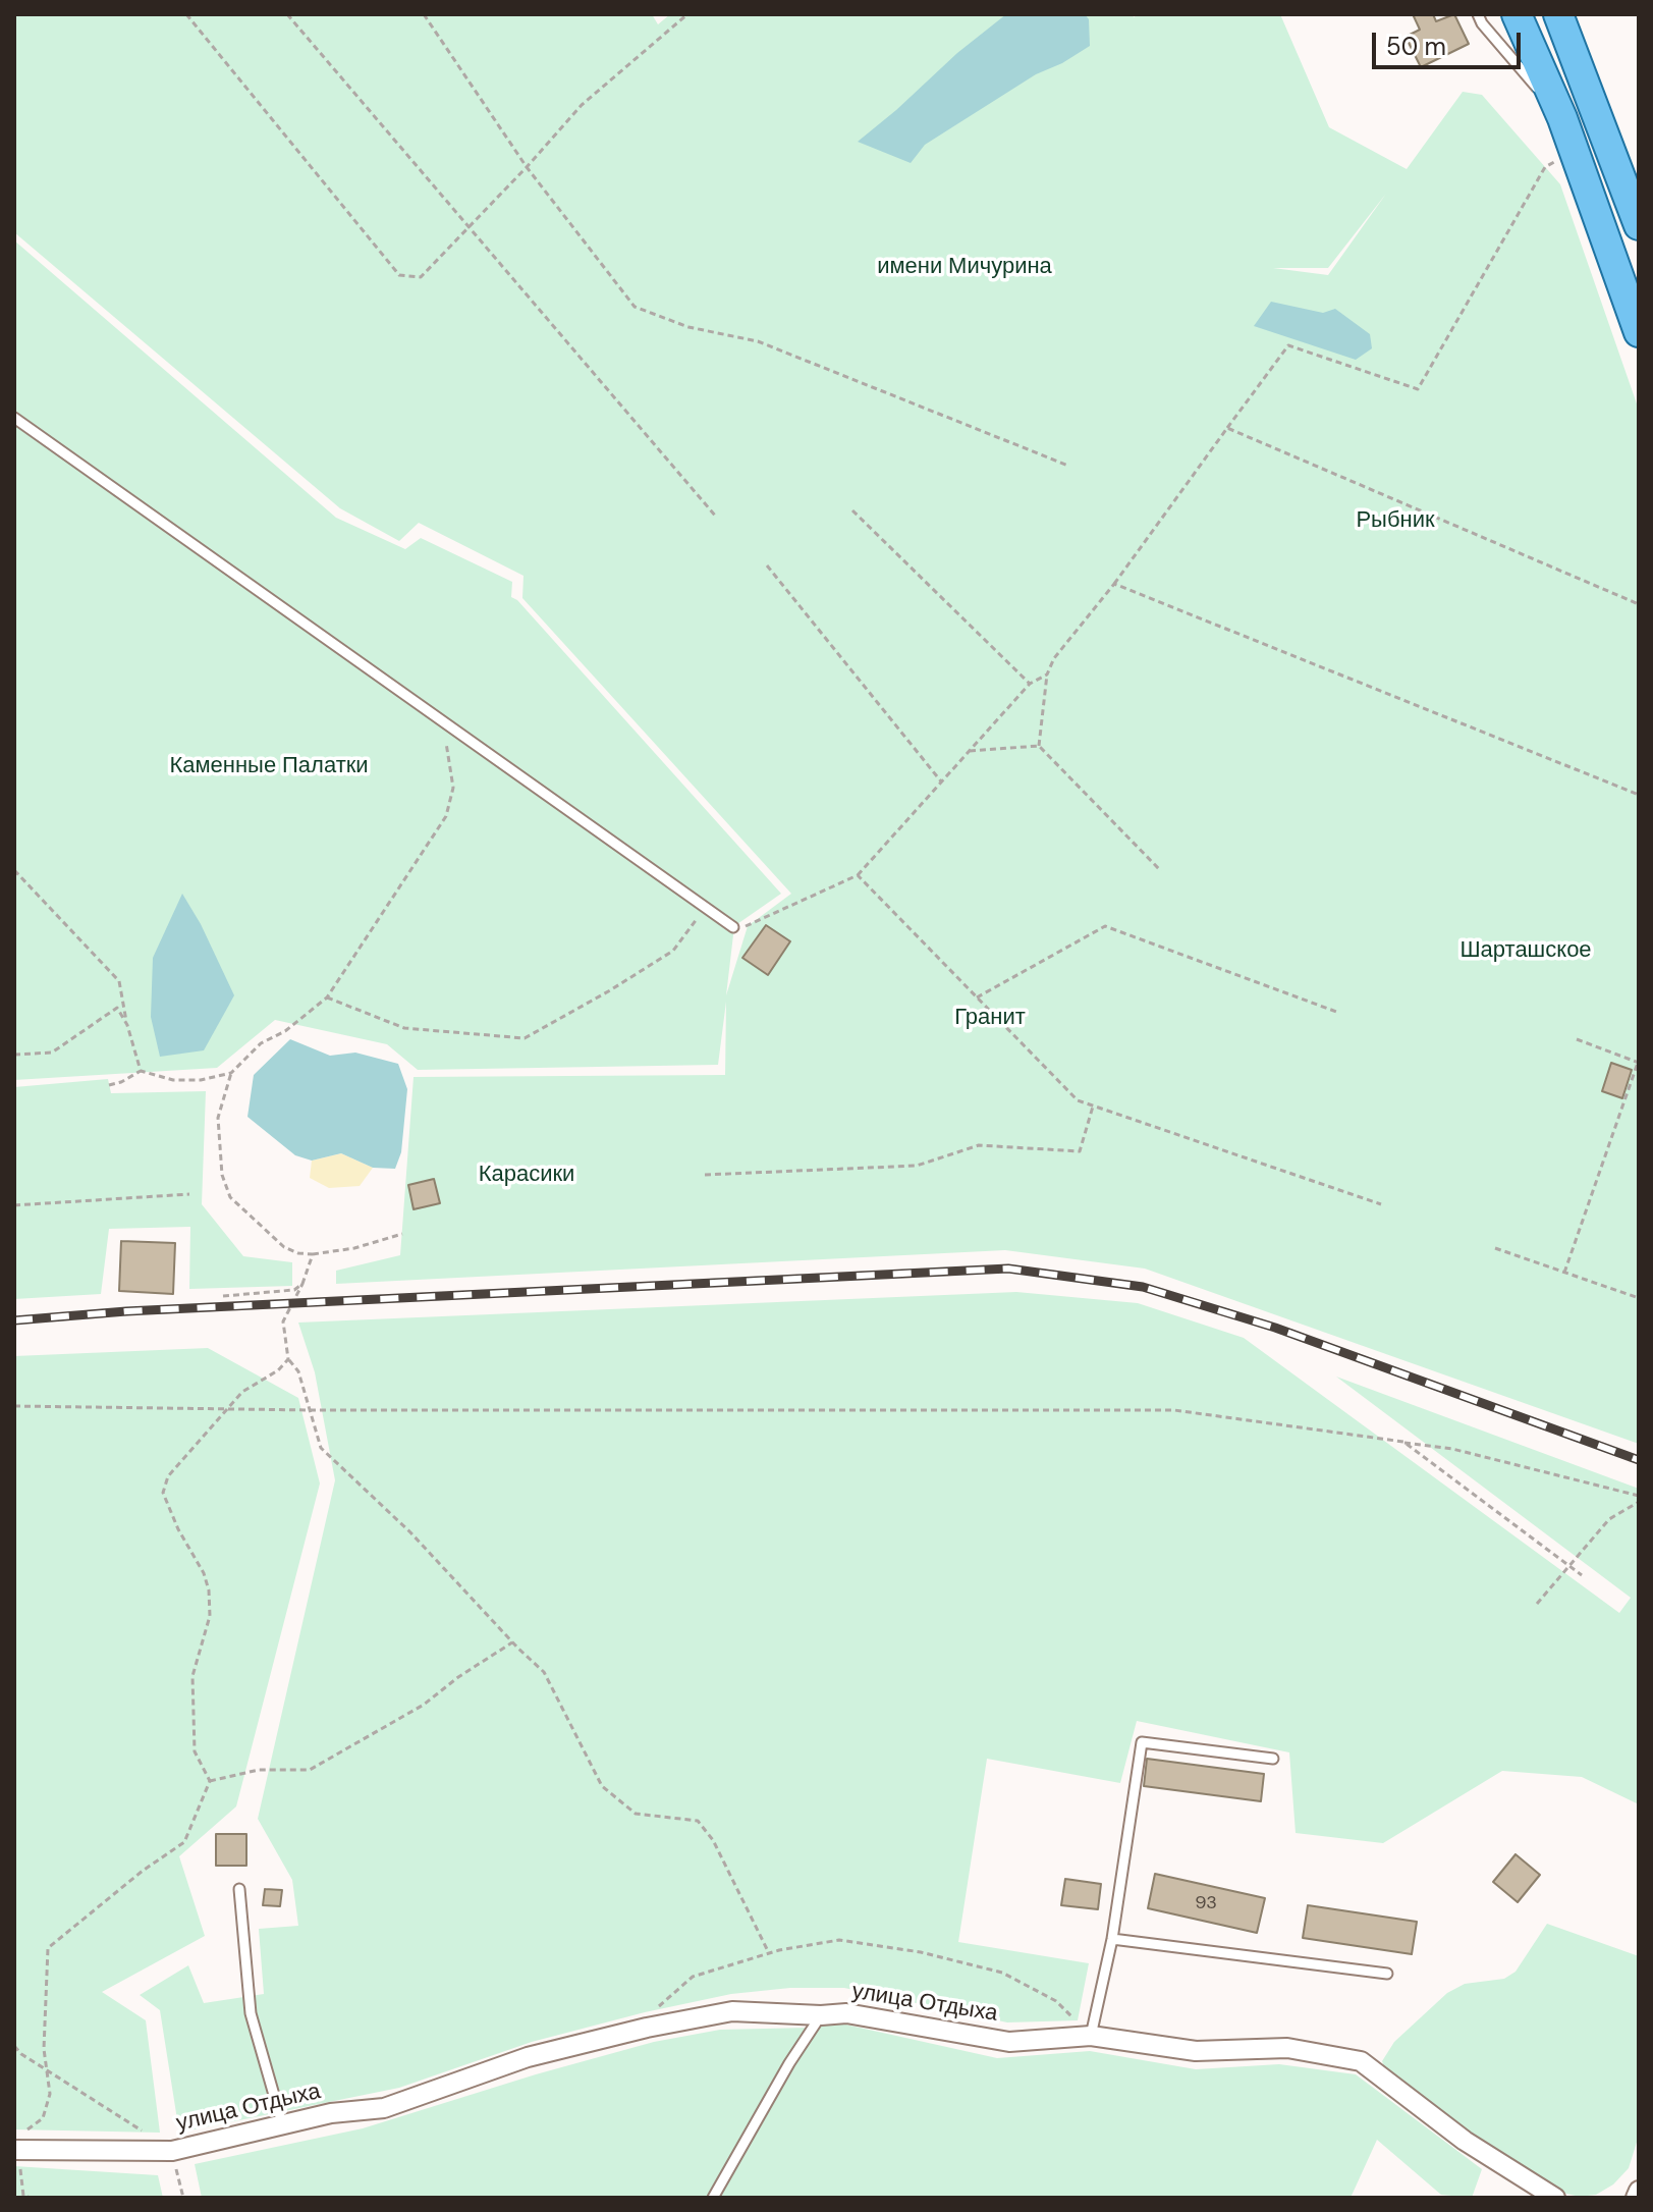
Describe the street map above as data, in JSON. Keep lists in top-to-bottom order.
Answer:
{
  "streets": {
    "street": ["улица Отдыха"]
  },
  "parks": [
    "имени Мичурина",
    "Рыбник",
    "Каменные Палатки",
    "Шарташское",
    "Гранит",
    "Карасики"
  ],
  "house_numbers": ["93"],
  "scale_bar": "50 m"
}
